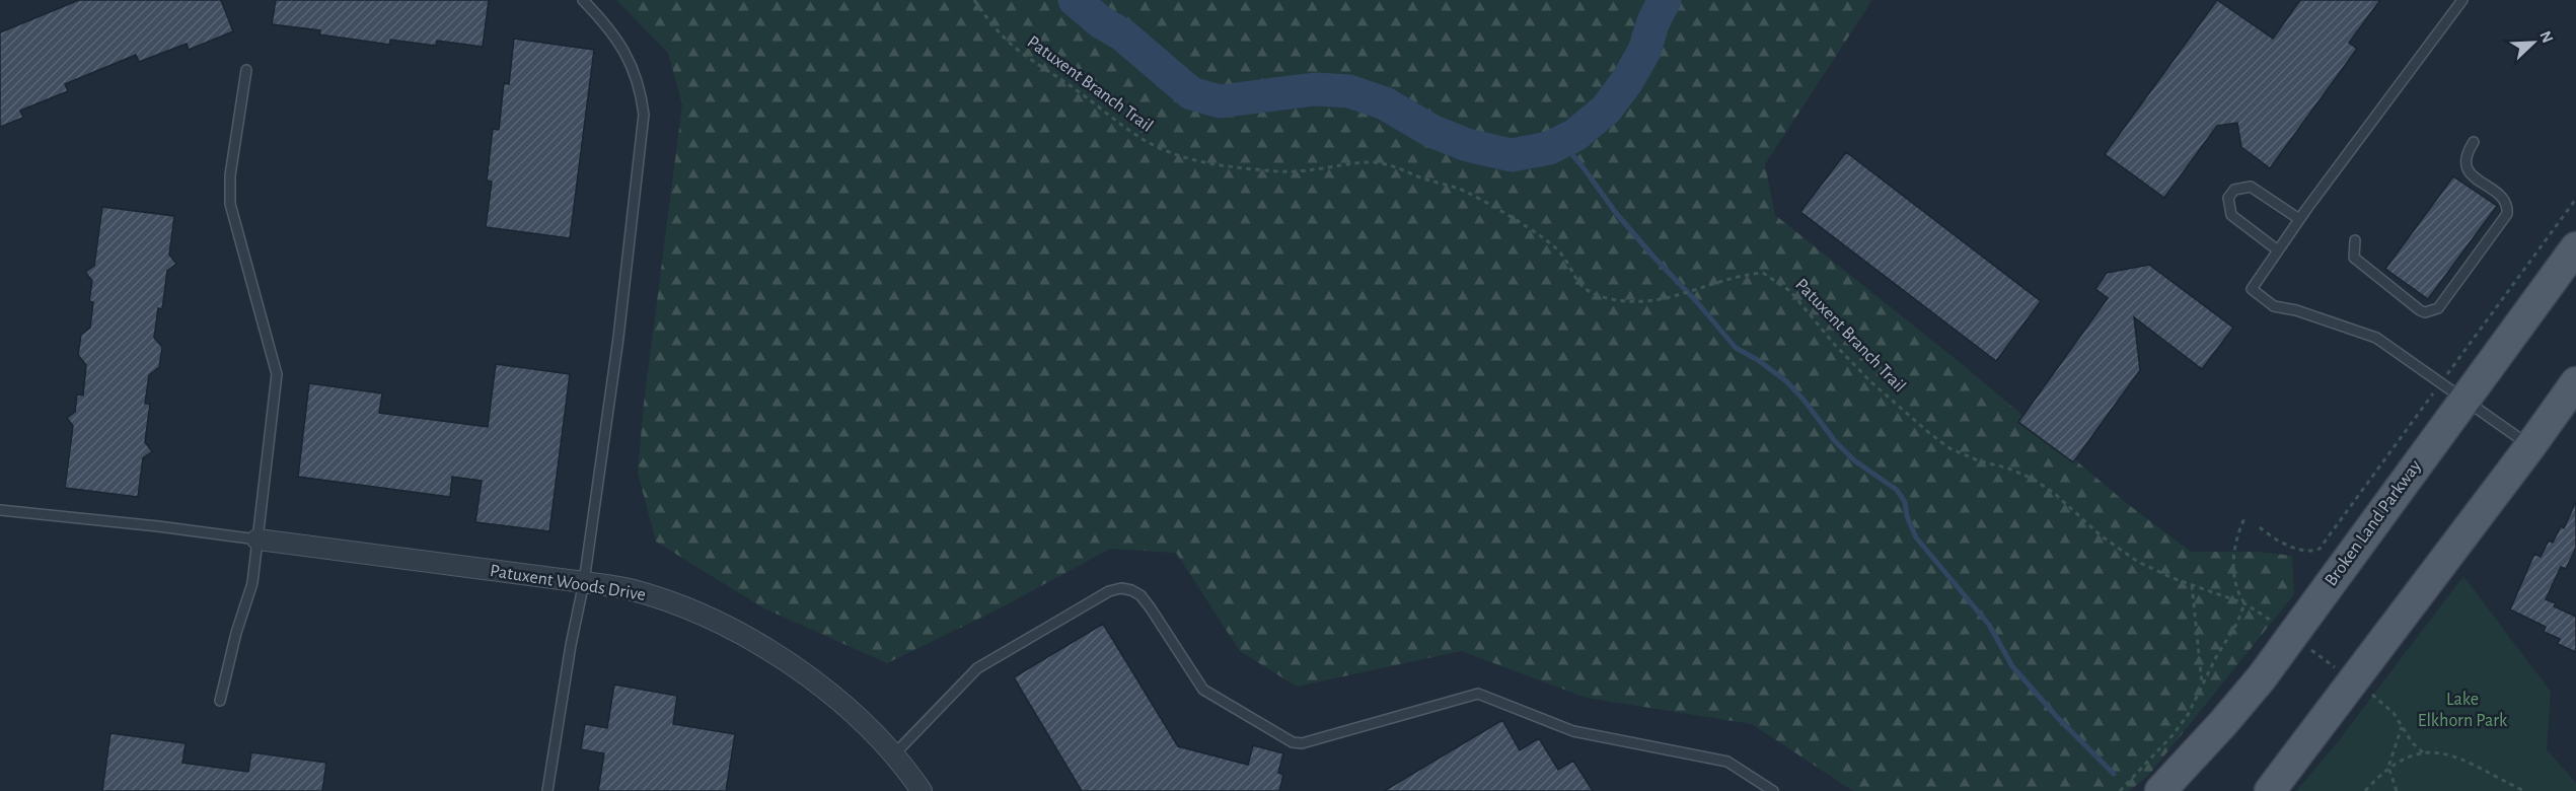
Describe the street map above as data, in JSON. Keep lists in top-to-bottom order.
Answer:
{
  "streets": {
    "main road": ["Broken Land Parkway"],
    "street": ["Patuxent Woods Drive"],
    "path": ["Patuxent Branch Trail"]
  },
  "parks": ["Lake Elkhorn Park"],
  "north": "top right"
}
